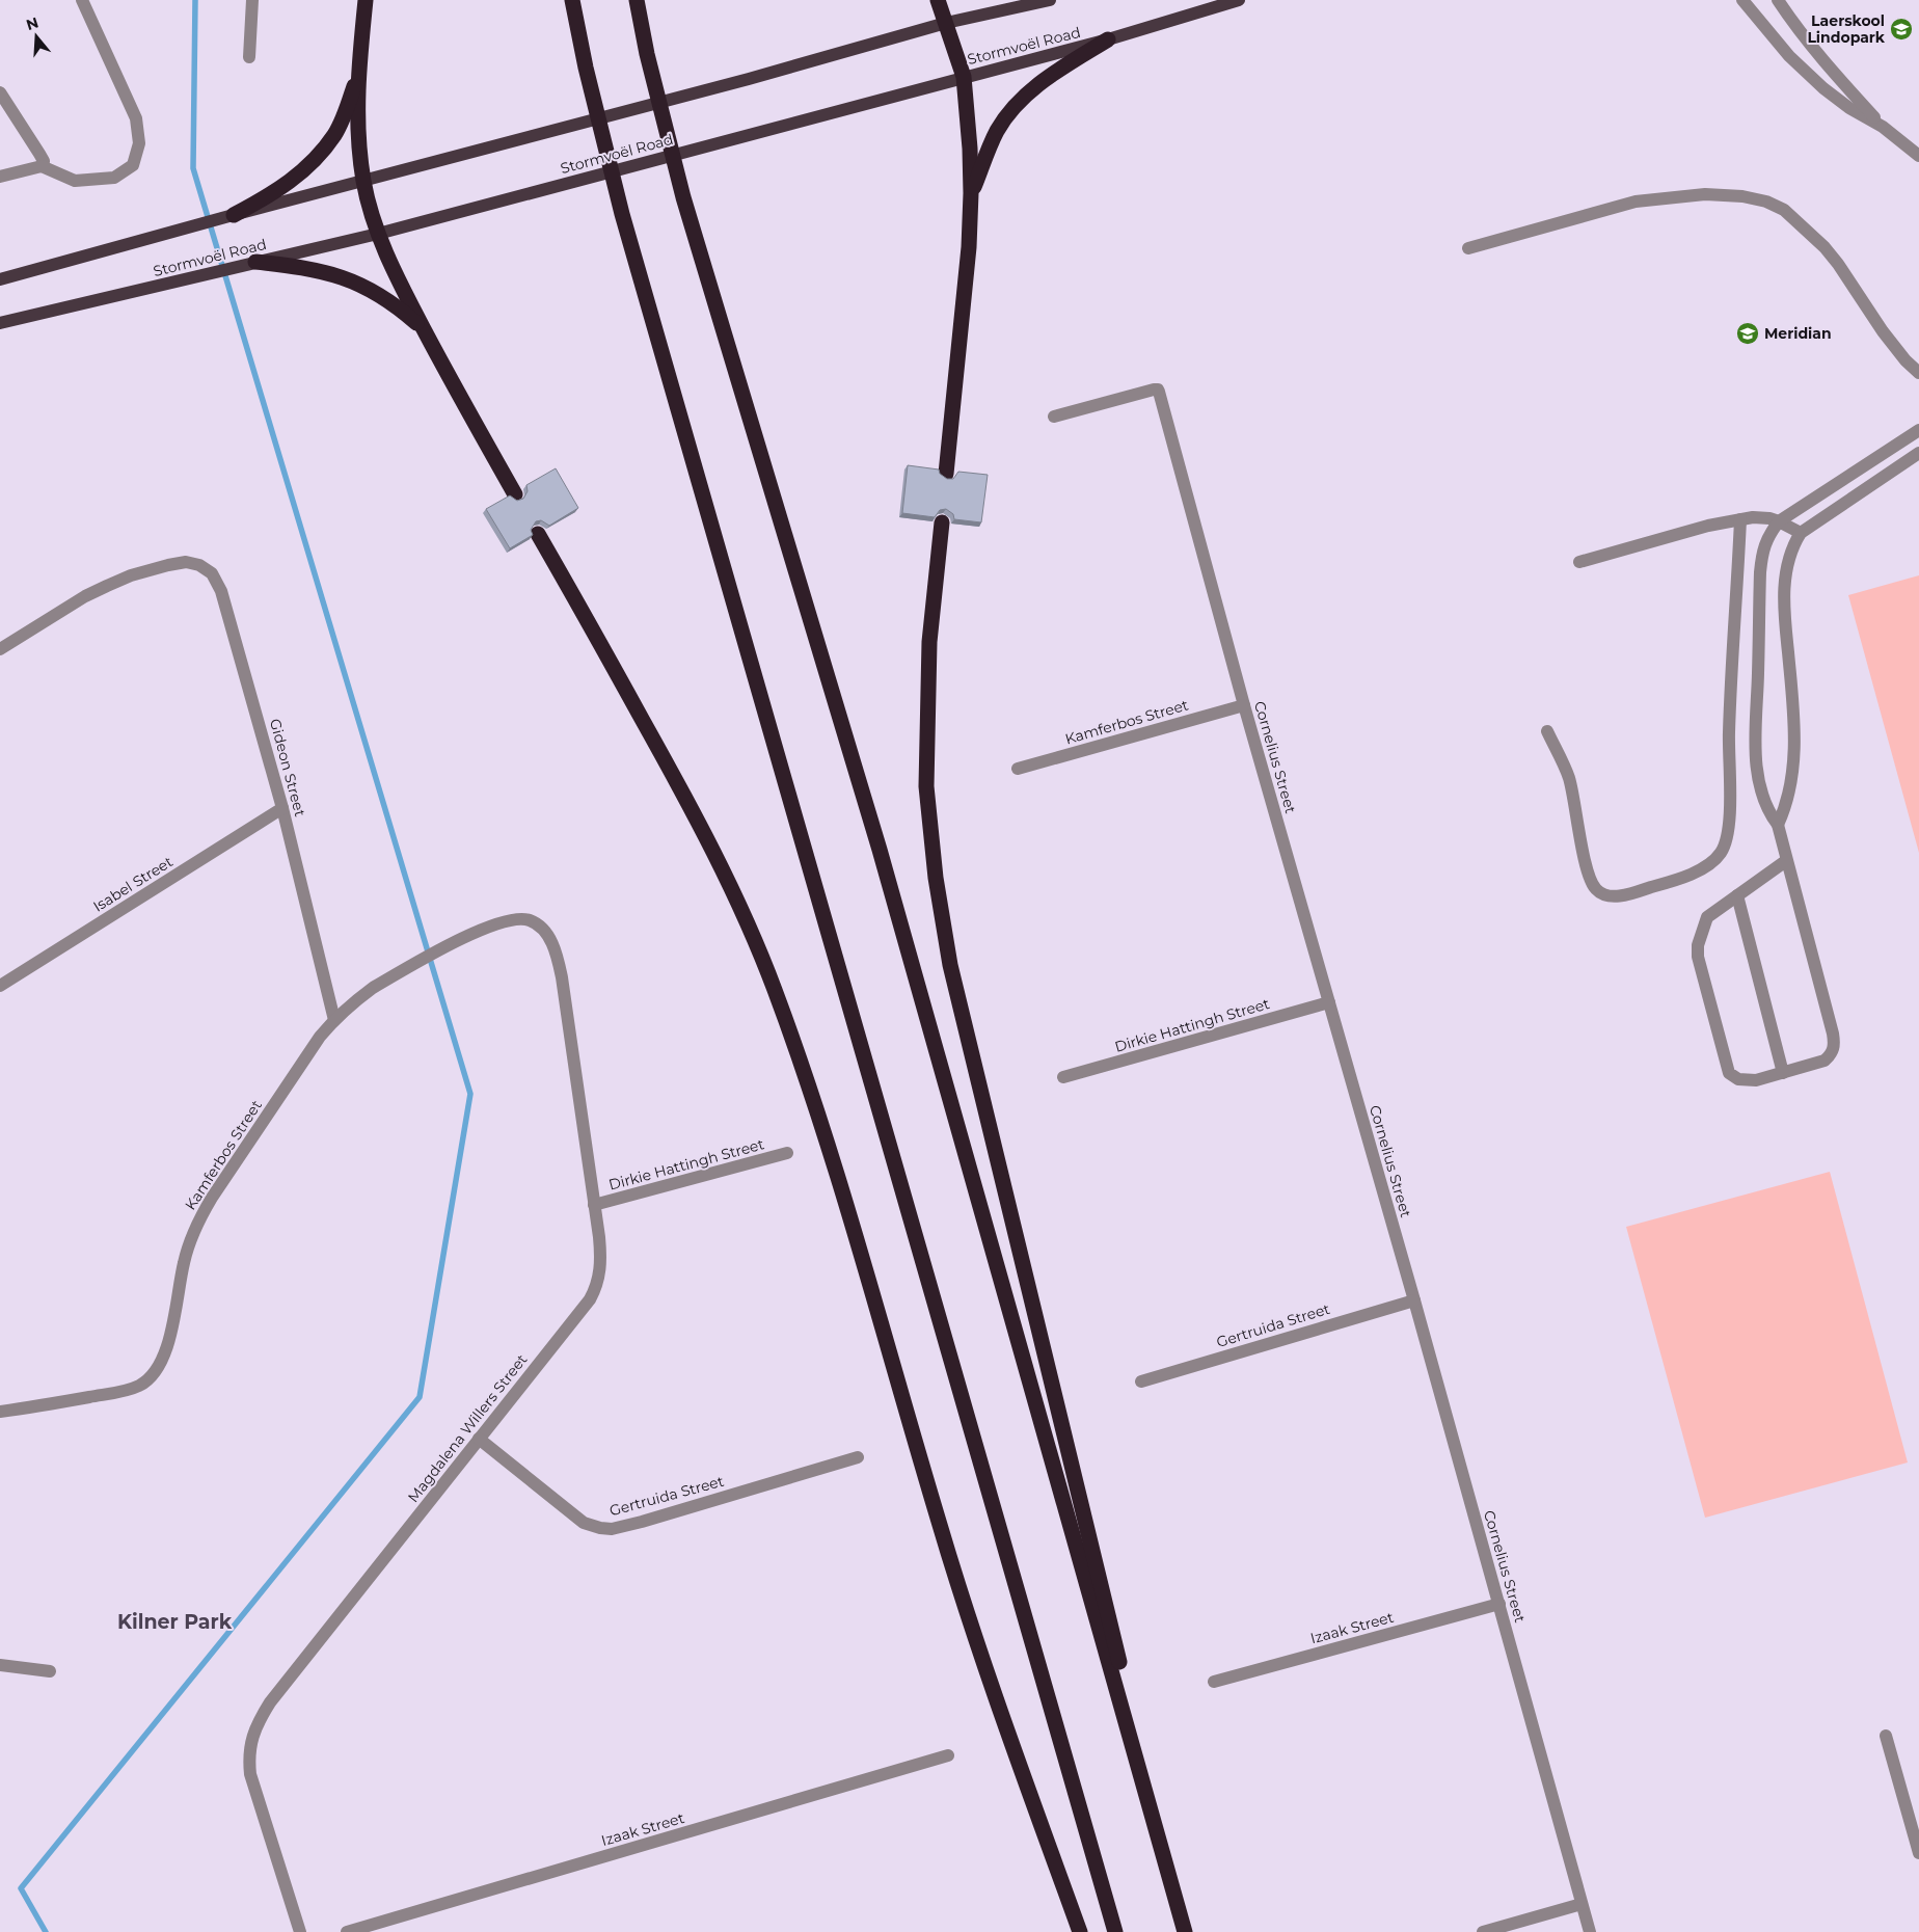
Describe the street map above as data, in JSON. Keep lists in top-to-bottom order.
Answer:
{
  "streets": {
    "main road": ["Stormvoël Road"],
    "street": [
      "Kamferbos Street",
      "Cornelius Street",
      "Gideon Street",
      "Isabel Street",
      "Dirkie Hattingh Street",
      "Gertruida Street",
      "Magdalena Willers Street",
      "Izaak Street"
    ]
  },
  "crossings": [
    ["Kamferbos Street", "Cornelius Street"],
    ["Kamferbos Street", "Gideon Street"],
    ["Kamferbos Street", "Magdalena Willers Street"],
    ["Cornelius Street", "Dirkie Hattingh Street"],
    ["Cornelius Street", "Gertruida Street"],
    ["Cornelius Street", "Izaak Street"],
    ["Gideon Street", "Isabel Street"],
    ["Dirkie Hattingh Street", "Magdalena Willers Street"],
    ["Gertruida Street", "Magdalena Willers Street"]
  ],
  "districts": ["Kilner Park"],
  "places": {
    "school or university": ["Laerskool Lindopark", "Meridian"]
  },
  "north": "top"
}
